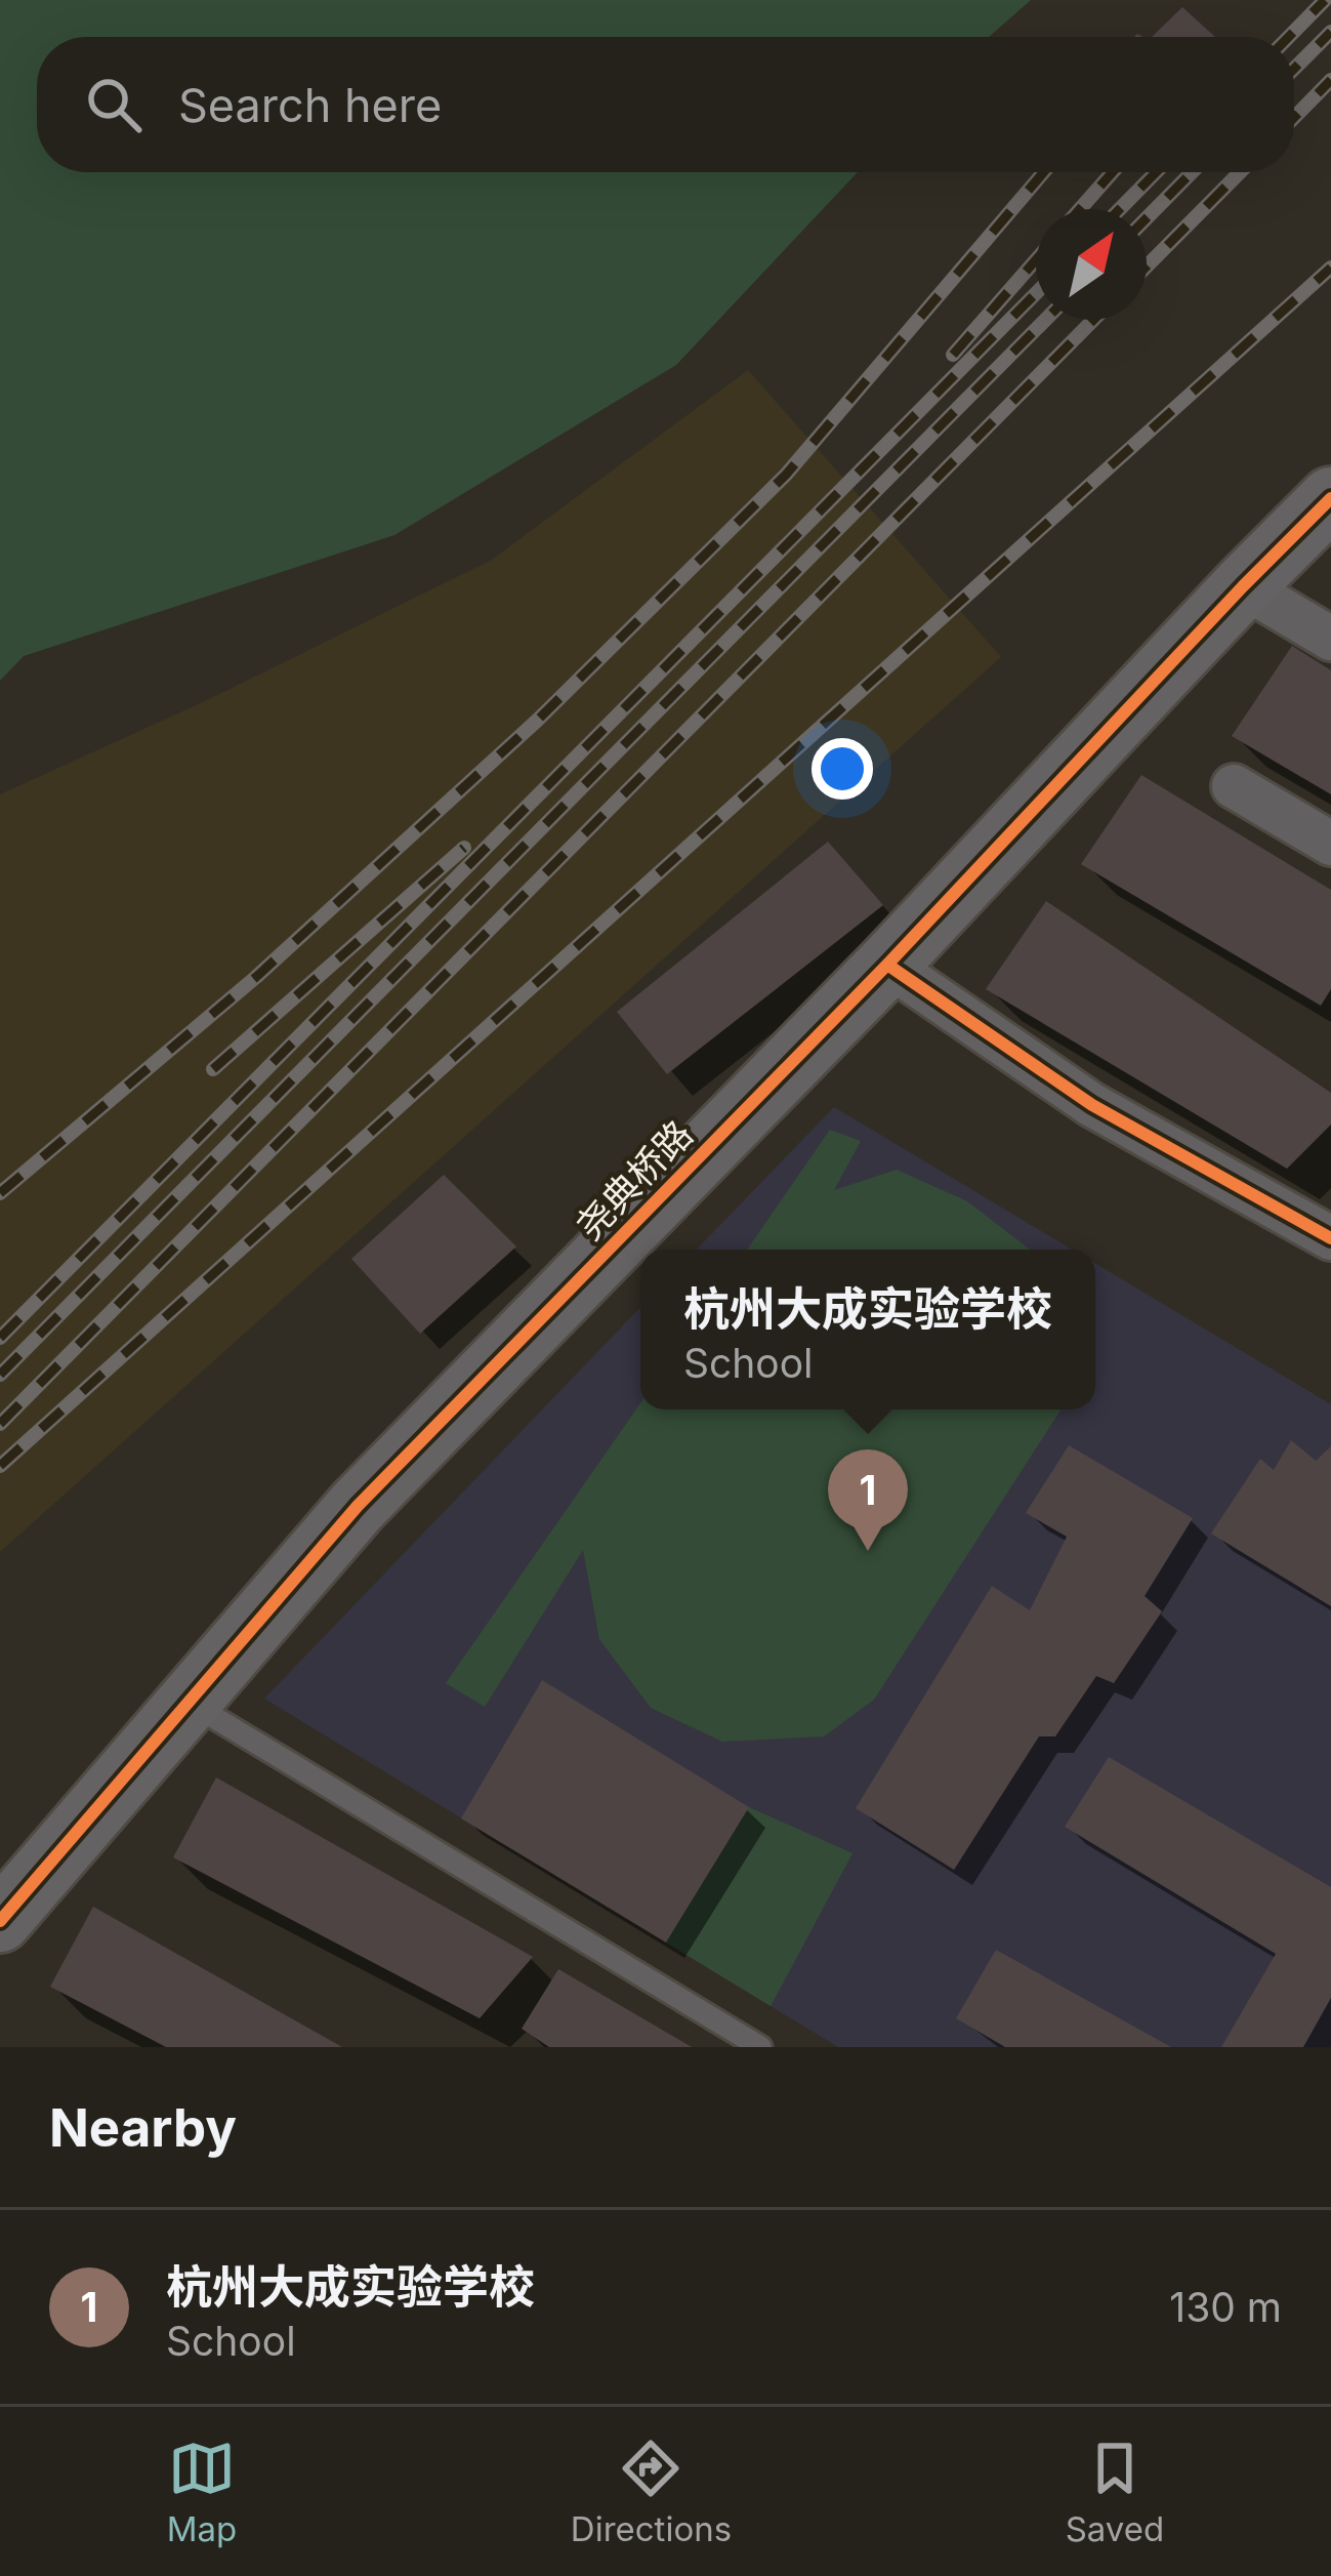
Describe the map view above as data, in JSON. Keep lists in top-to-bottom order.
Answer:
{
  "streets": {
    "street": ["尧典桥路"]
  },
  "north": "top right",
  "page": {
    "search": "Search here",
    "popup": ["杭州大成实验学校", "School"],
    "pins": "1",
    "heading": "Nearby",
    "list": [
      {
        "mark": "1",
        "name": "杭州大成实验学校",
        "note": "School",
        "value": "130 m"
      }
    ],
    "nav": ["Map", "Directions", "Saved"]
  }
}
